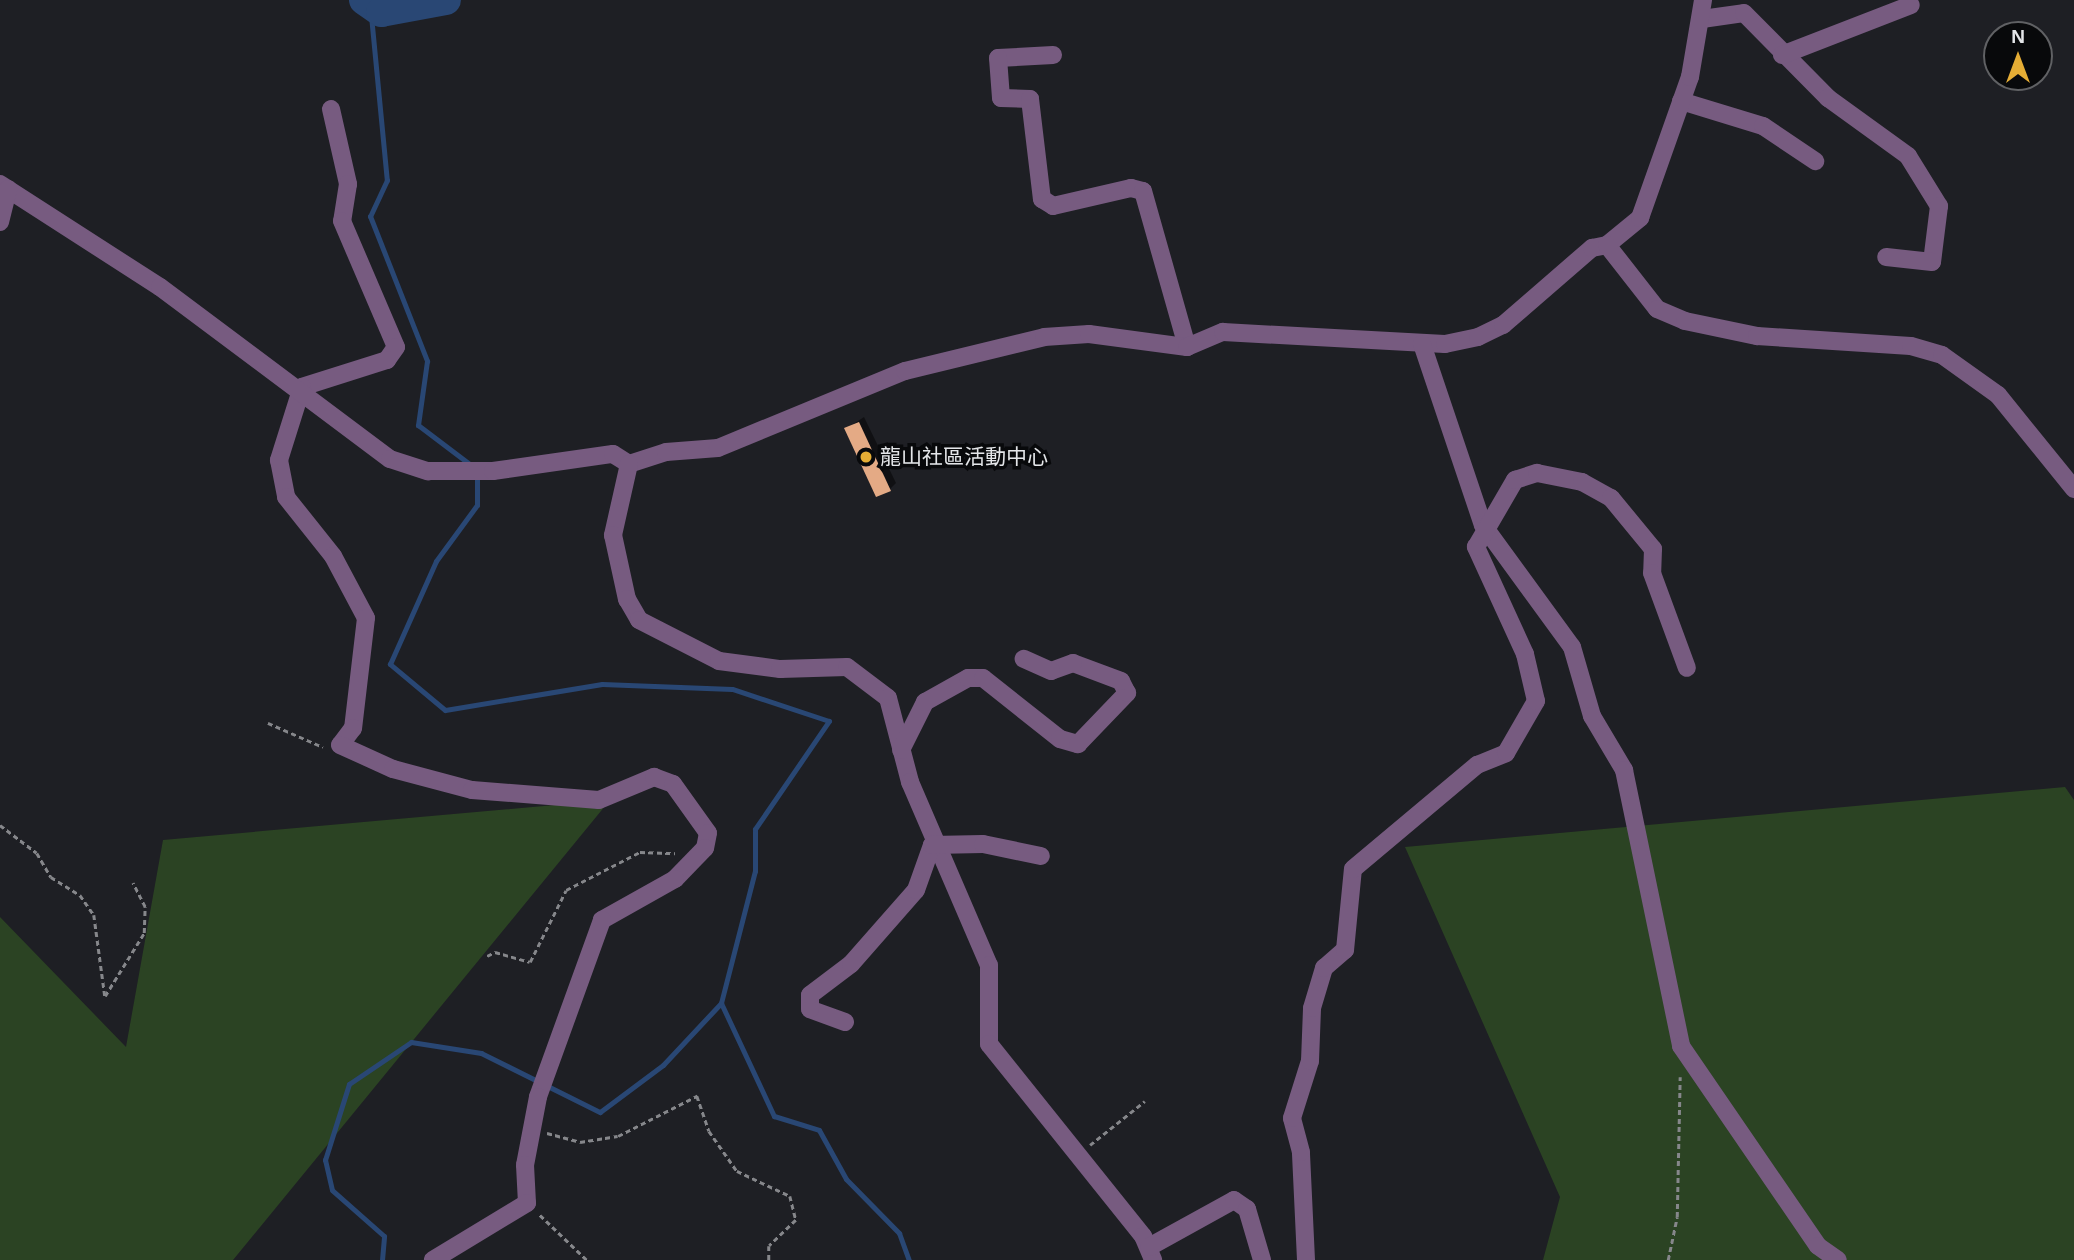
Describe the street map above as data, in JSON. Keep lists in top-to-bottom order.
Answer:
{
  "places": ["龍山社區活動中心"],
  "north": "top"
}
